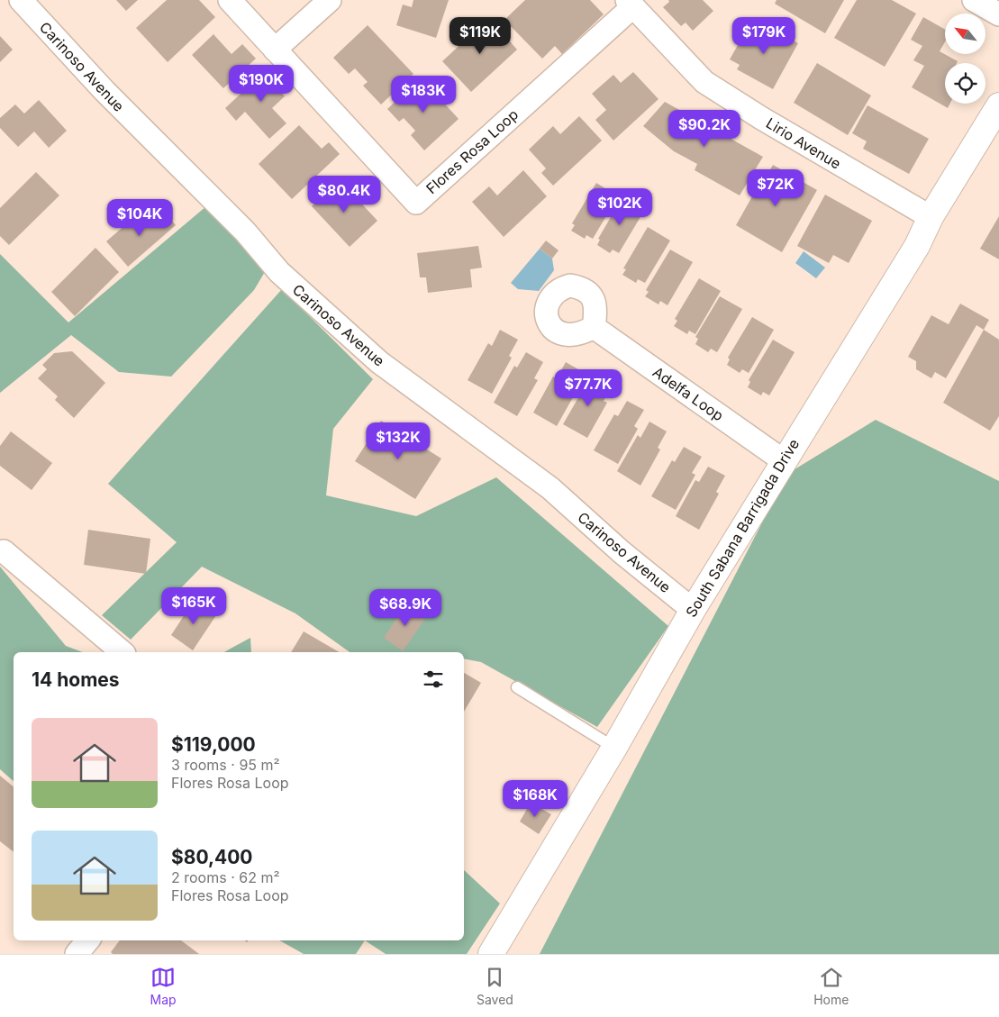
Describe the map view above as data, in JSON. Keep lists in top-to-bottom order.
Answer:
{
  "streets": {
    "main road": ["South Sabana Barrigada Drive"],
    "street": [
      "Carinoso Avenue",
      "Lirio Avenue",
      "Flores Rosa Loop",
      "Adelfa Loop"
    ]
  },
  "crossings": [
    ["Carinoso Avenue", "South Sabana Barrigada Drive"],
    ["Lirio Avenue", "Flores Rosa Loop"],
    ["Lirio Avenue", "South Sabana Barrigada Drive"],
    ["Adelfa Loop", "South Sabana Barrigada Drive"]
  ],
  "north": "top left",
  "page": {
    "price": [
      "$119K",
      "$179K",
      "$190K",
      "$183K",
      "$90.2K",
      "$72K",
      "$80.4K",
      "$102K",
      "$104K",
      "$77.7K",
      "$132K",
      "$165K",
      "$68.9K",
      "$168K"
    ],
    "heading": "14 homes",
    "list": [
      {
        "name": "$119,000",
        "note": "3 rooms · 95 m² · Flores Rosa Loop"
      },
      {
        "name": "$80,400",
        "note": "2 rooms · 62 m² · Flores Rosa Loop"
      }
    ],
    "tabs": ["Map", "Saved", "Home"]
  }
}
